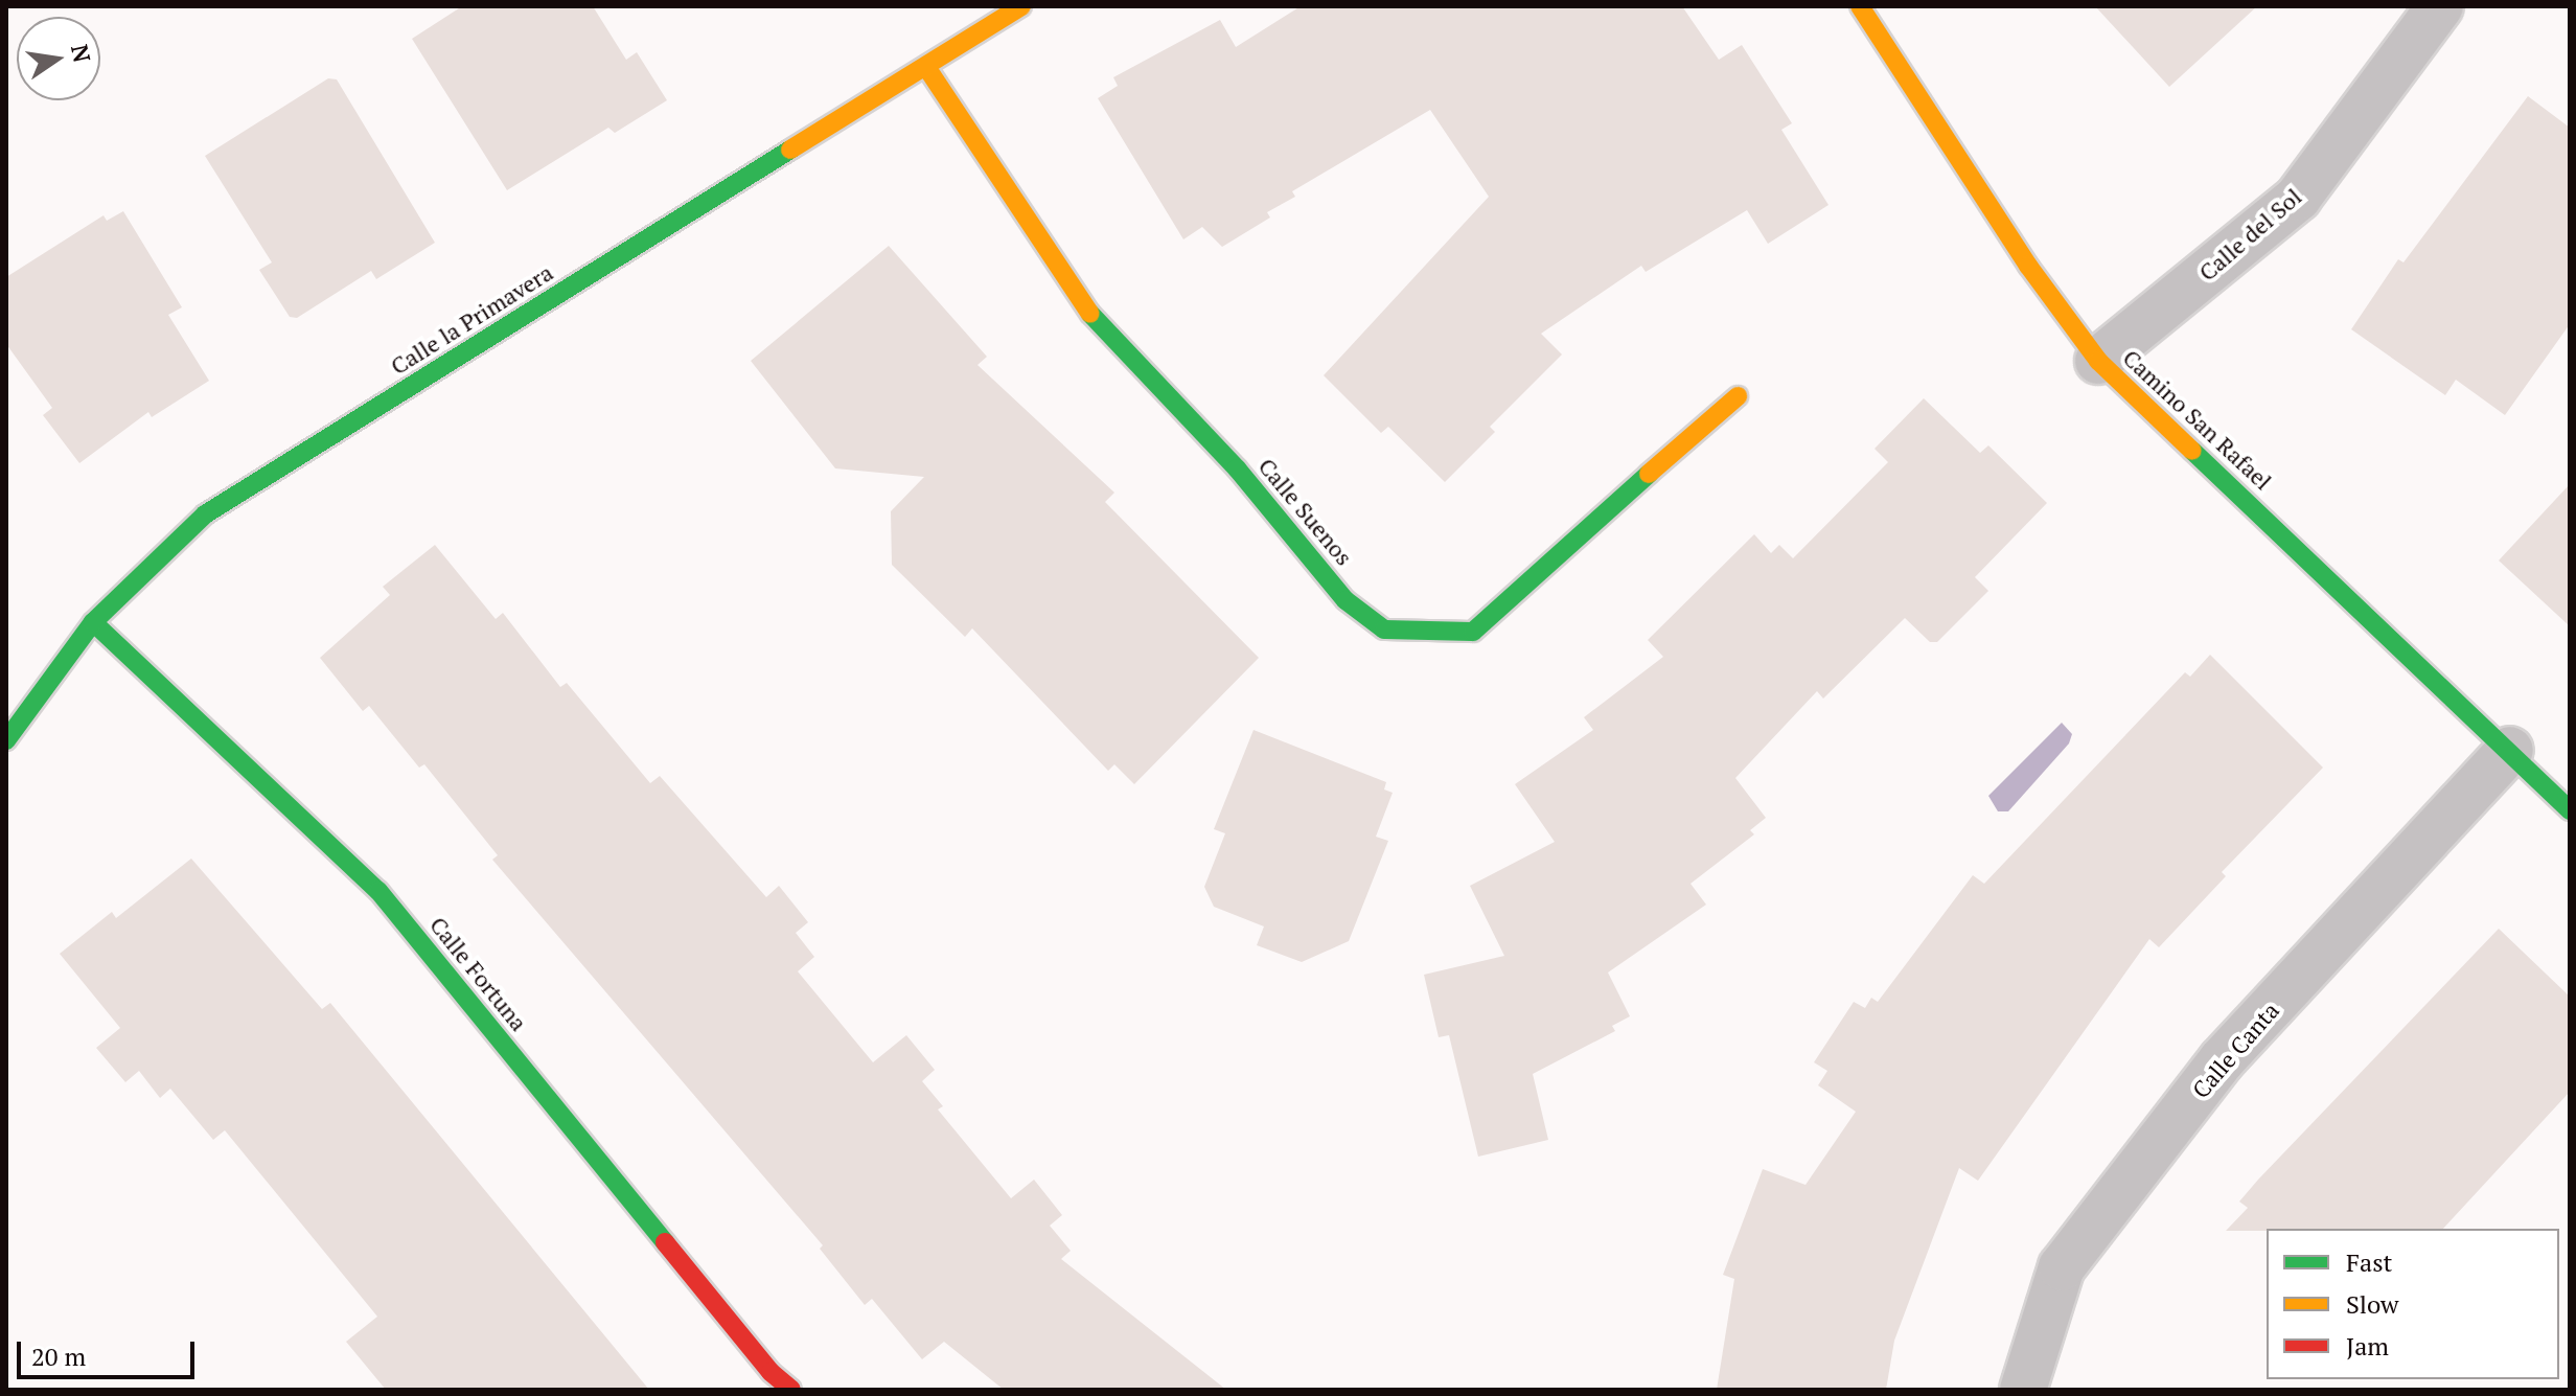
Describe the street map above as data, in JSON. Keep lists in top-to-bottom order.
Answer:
{
  "streets": {
    "street": [
      "Calle del Sol",
      "Calle la Primavera",
      "Camino San Rafael",
      "Calle Suenos",
      "Calle Fortuna",
      "Calle Canta"
    ]
  },
  "crossings": [
    ["Calle del Sol", "Camino San Rafael"],
    ["Calle la Primavera", "Calle Suenos"],
    ["Calle la Primavera", "Calle Fortuna"],
    ["Camino San Rafael", "Calle Canta"]
  ],
  "legend": ["Fast", "Slow", "Jam"],
  "scale_bar": "20 m",
  "north": "right"
}
